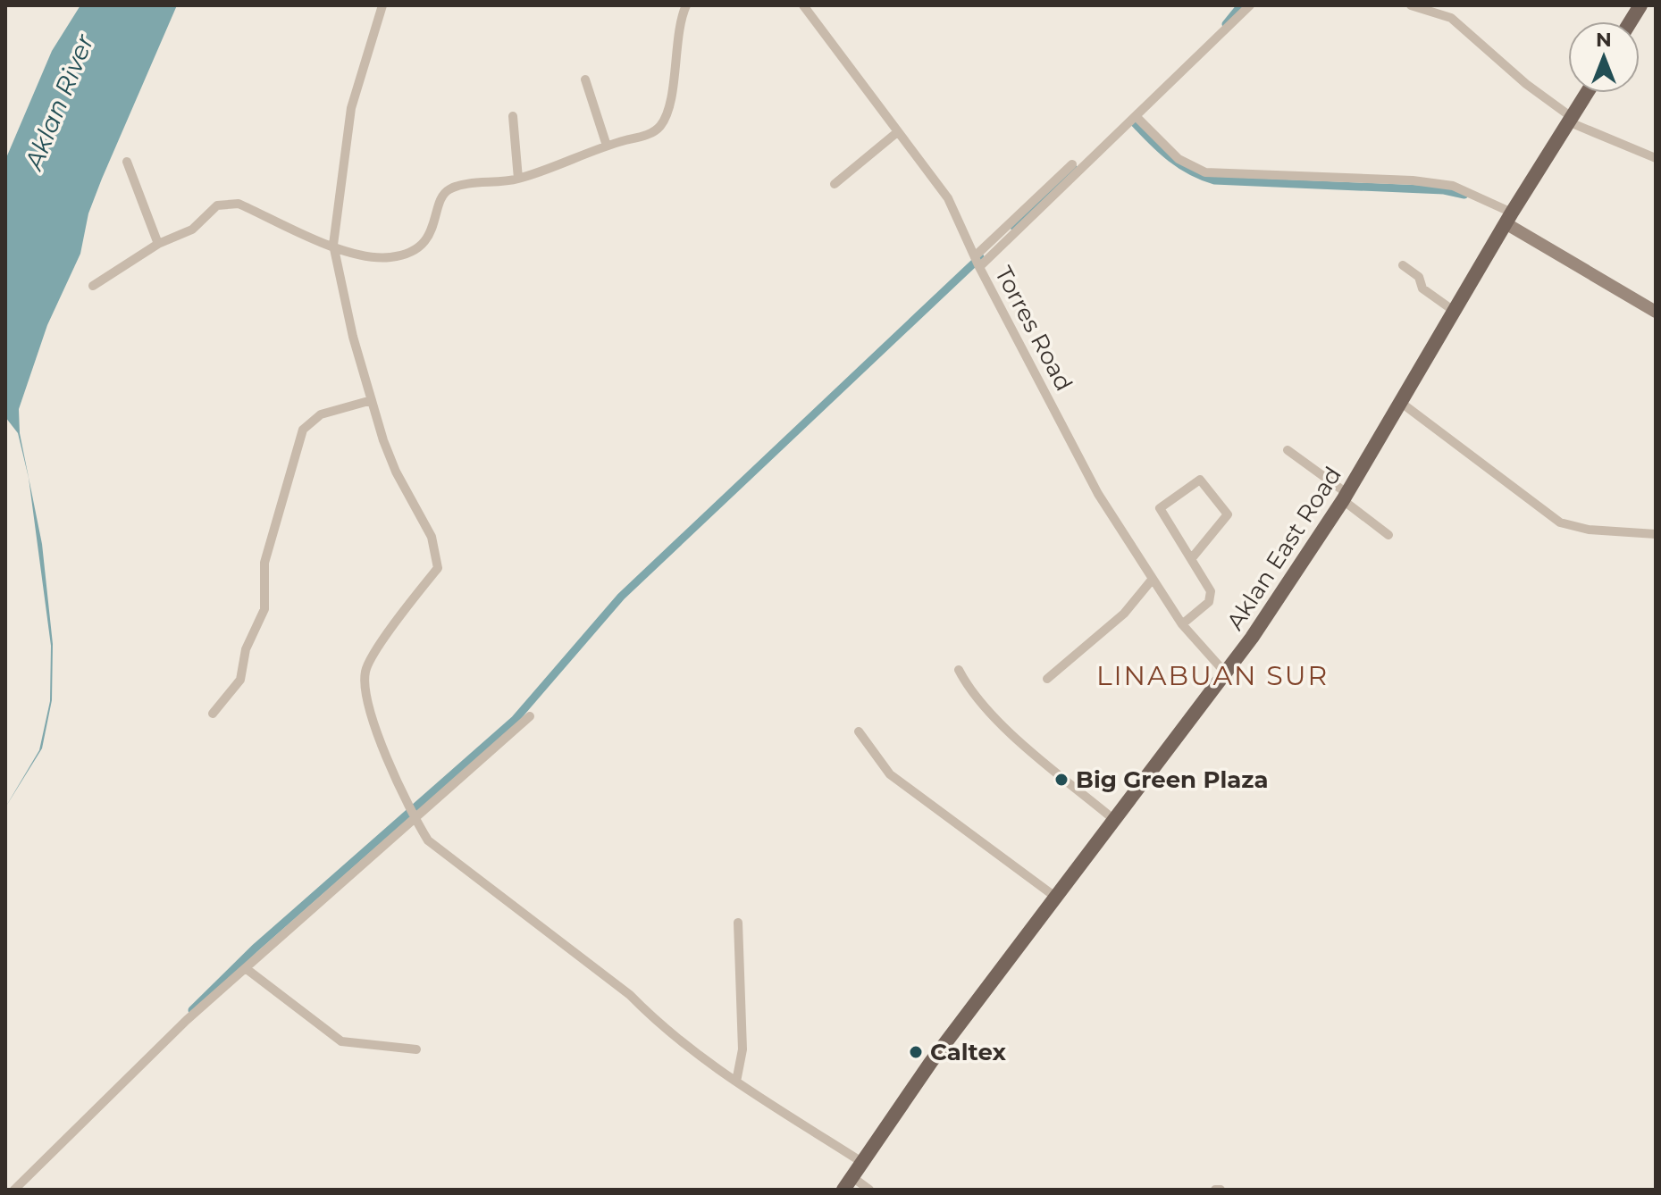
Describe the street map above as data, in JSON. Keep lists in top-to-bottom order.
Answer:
{
  "streets": {
    "main road": ["Aklan East Road"],
    "street": ["Torres Road"]
  },
  "crossings": [
    ["Torres Road", "Aklan East Road"]
  ],
  "districts": ["LINABUAN SUR"],
  "water": ["Aklan River"],
  "places": ["Big Green Plaza", "Caltex"],
  "north": "top"
}
